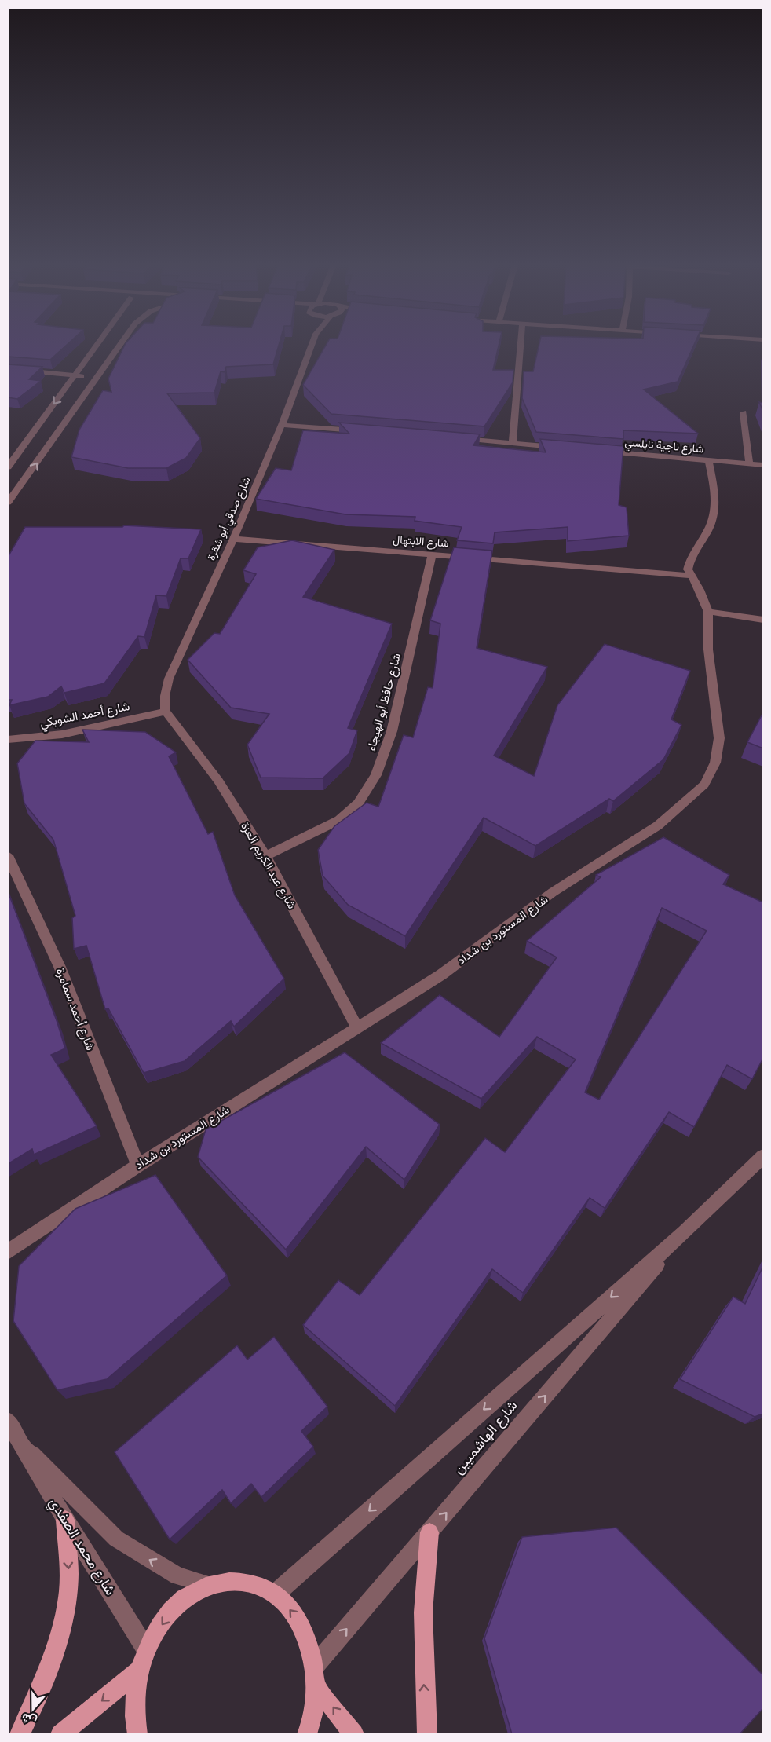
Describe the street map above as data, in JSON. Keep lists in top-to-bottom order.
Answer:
{
  "streets": {
    "street": [
      "شارع ناجية نابلسي",
      "شارع صدقي أبو شقرة",
      "شارع الابتهال",
      "شارع حافظ أبو الهيجاء",
      "شارع أحمد الشوبكي",
      "شارع عبد الكريم العزة",
      "شارع المستورد بن شداد",
      "شارع أحمد سمامرة",
      "شارع الهاشميين",
      "شارع محمد الصفدي"
    ]
  },
  "crossings": [
    ["شارع صدقي أبو شقرة", "شارع الابتهال"],
    ["شارع صدقي أبو شقرة", "شارع أحمد الشوبكي"],
    ["شارع صدقي أبو شقرة", "شارع عبد الكريم العزة"],
    ["شارع الابتهال", "شارع حافظ أبو الهيجاء"],
    ["شارع الابتهال", "شارع المستورد بن شداد"],
    ["شارع حافظ أبو الهيجاء", "شارع عبد الكريم العزة"],
    ["شارع أحمد الشوبكي", "شارع عبد الكريم العزة"],
    ["شارع عبد الكريم العزة", "شارع المستورد بن شداد"],
    ["شارع المستورد بن شداد", "شارع أحمد سمامرة"]
  ],
  "north": "bottom"
}
